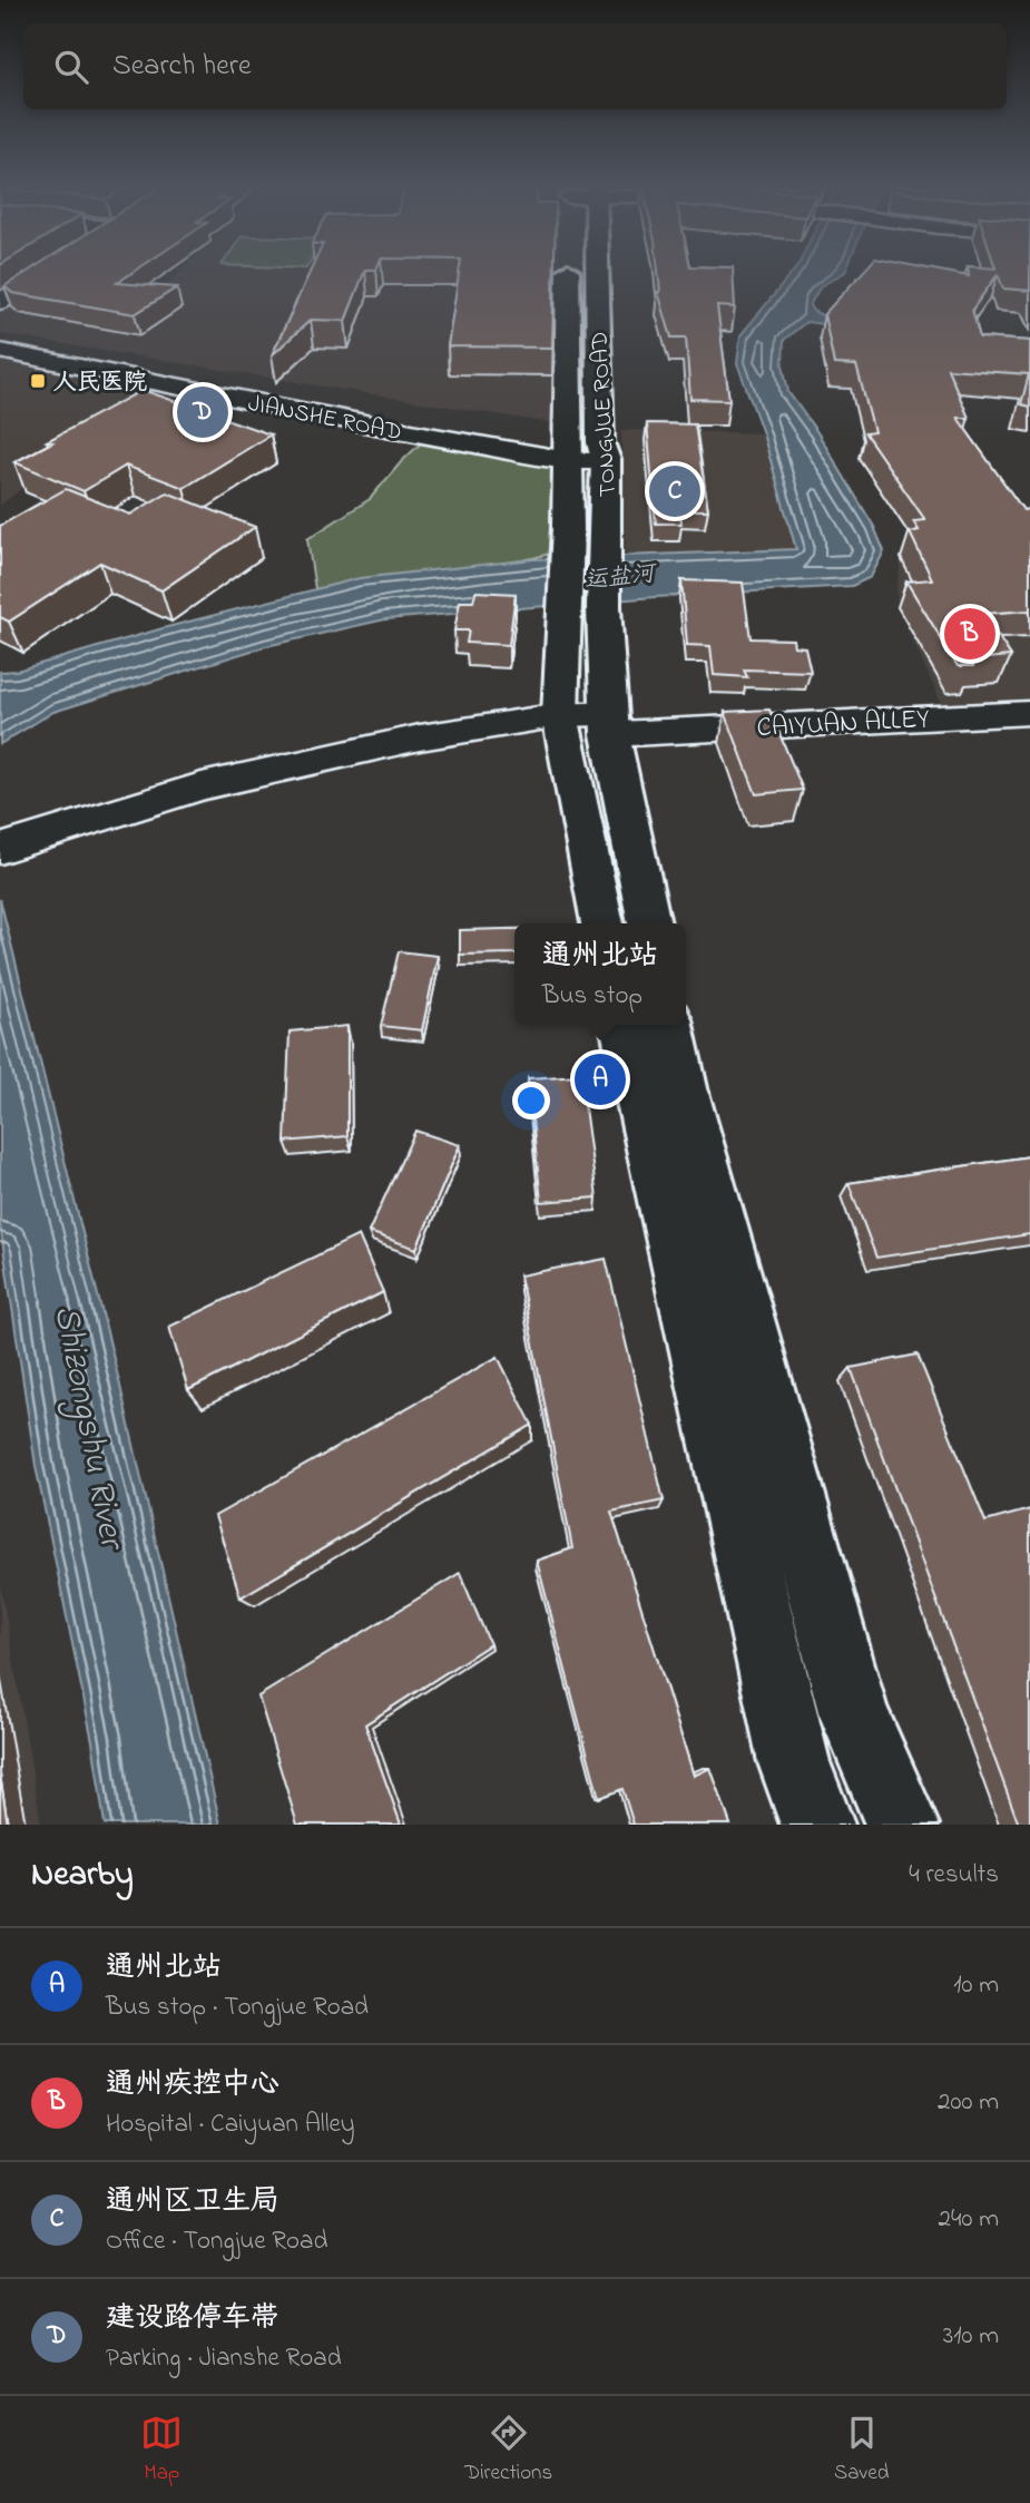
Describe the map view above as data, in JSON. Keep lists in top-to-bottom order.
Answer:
{
  "streets": {
    "main road": ["TONGJUE ROAD"],
    "street": ["JIANSHE ROAD", "CAIYUAN ALLEY"]
  },
  "crossings": [
    ["TONGJUE ROAD", "JIANSHE ROAD"],
    ["TONGJUE ROAD", "CAIYUAN ALLEY"]
  ],
  "water": ["运盐河", "Shizongshu River"],
  "places": {
    "transit": ["人民医院"]
  },
  "page": {
    "search": "Search here",
    "pins": [
      "D",
      "C",
      "B",
      "A"
    ],
    "popup": ["通州北站", "Bus stop"],
    "heading": ["Nearby", "4 results"],
    "list": [
      {
        "mark": "A",
        "name": "通州北站",
        "note": "Bus stop · Tongjue Road",
        "value": "10 m"
      },
      {
        "mark": "B",
        "name": "通州疾控中心",
        "note": "Hospital · Caiyuan Alley",
        "value": "200 m"
      },
      {
        "mark": "C",
        "name": "通州区卫生局",
        "note": "Office · Tongjue Road",
        "value": "240 m"
      },
      {
        "mark": "D",
        "name": "建设路停车带",
        "note": "Parking · Jianshe Road",
        "value": "310 m"
      }
    ],
    "nav": ["Map", "Directions", "Saved"]
  }
}
